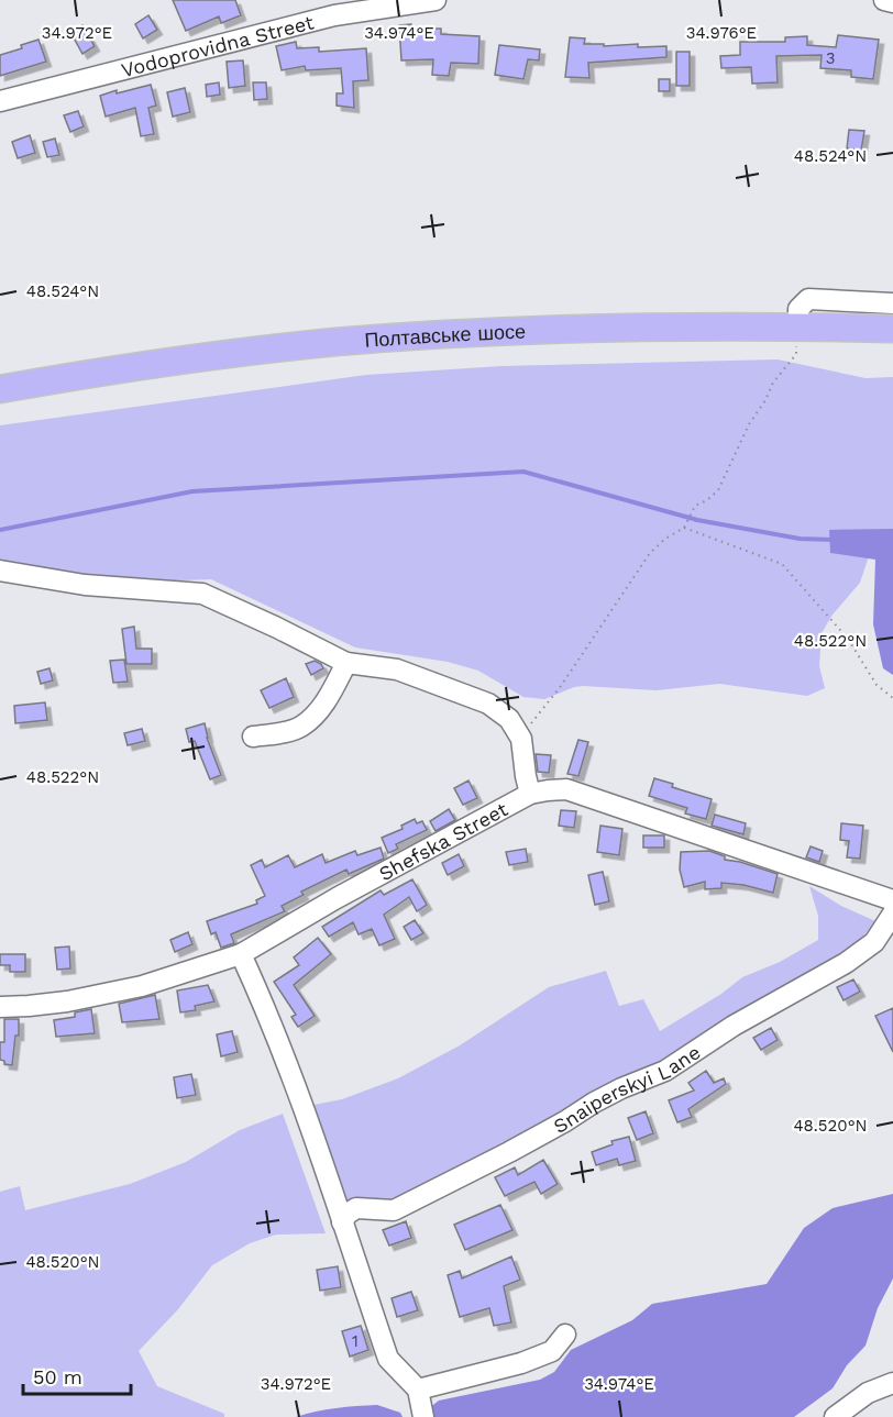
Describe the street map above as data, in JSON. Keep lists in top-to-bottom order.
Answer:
{
  "streets": {
    "main road": ["Полтавське шосе"],
    "street": ["Vodoprovidna Street", "Shefska Street", "Snaiperskyi Lane"]
  },
  "house_numbers": ["3", "1"],
  "scale_bar": "50 m",
  "coordinates": [
    "34.972°E",
    "34.974°E",
    "34.976°E",
    "48.524°N",
    "48.522°N",
    "48.520°N"
  ]
}
